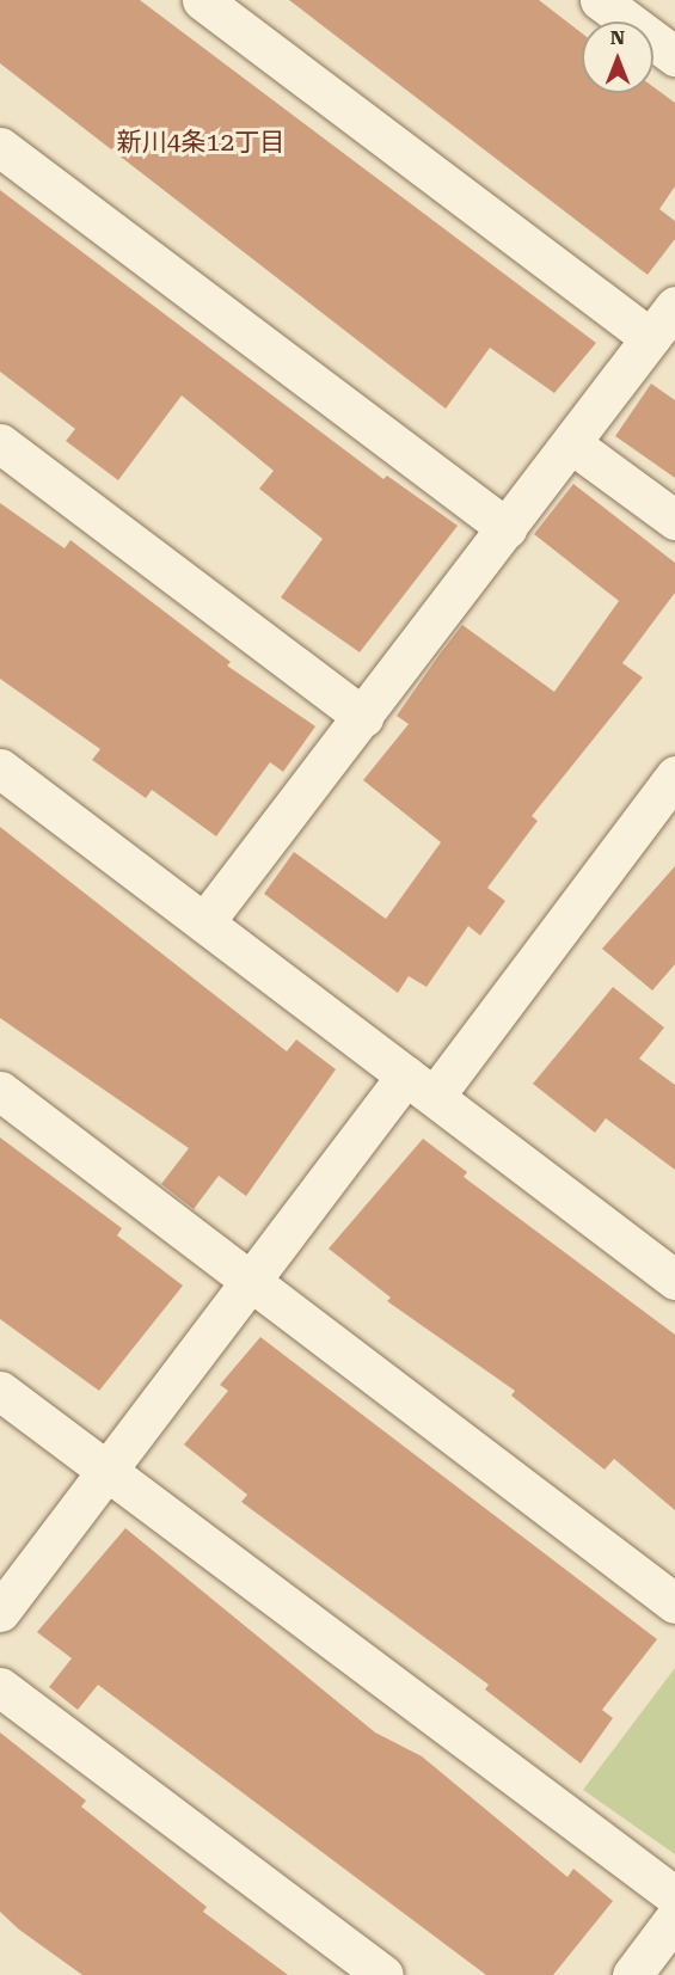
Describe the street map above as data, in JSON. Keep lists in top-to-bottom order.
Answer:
{
  "districts": ["新川4条12丁目"],
  "north": "top"
}
